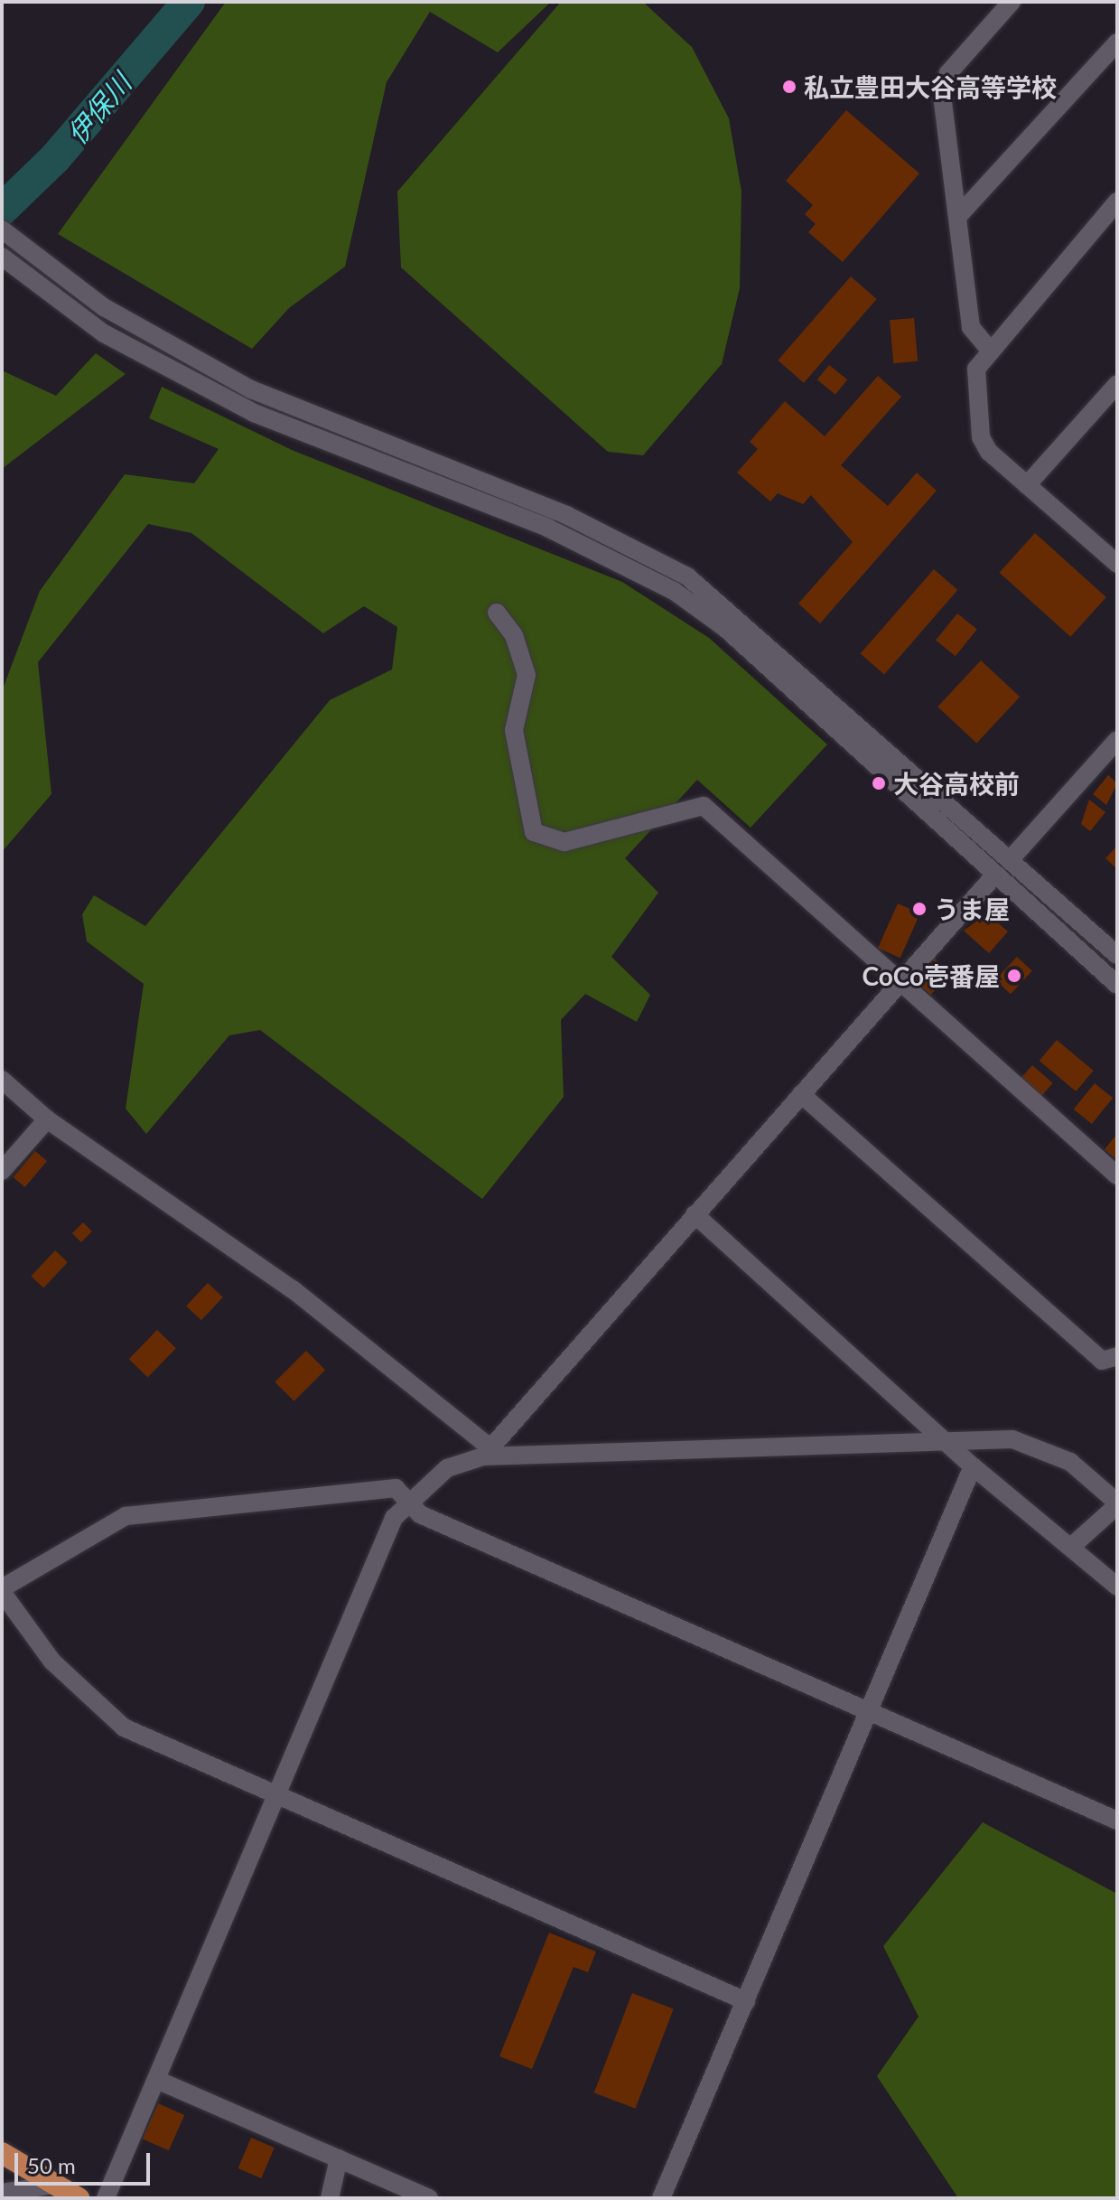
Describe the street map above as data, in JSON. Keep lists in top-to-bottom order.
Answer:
{
  "water": ["伊保川"],
  "places": [
    "私立豊田大谷高等学校",
    "大谷高校前",
    "うま屋",
    "CoCo壱番屋"
  ],
  "scale_bar": "50 m"
}
